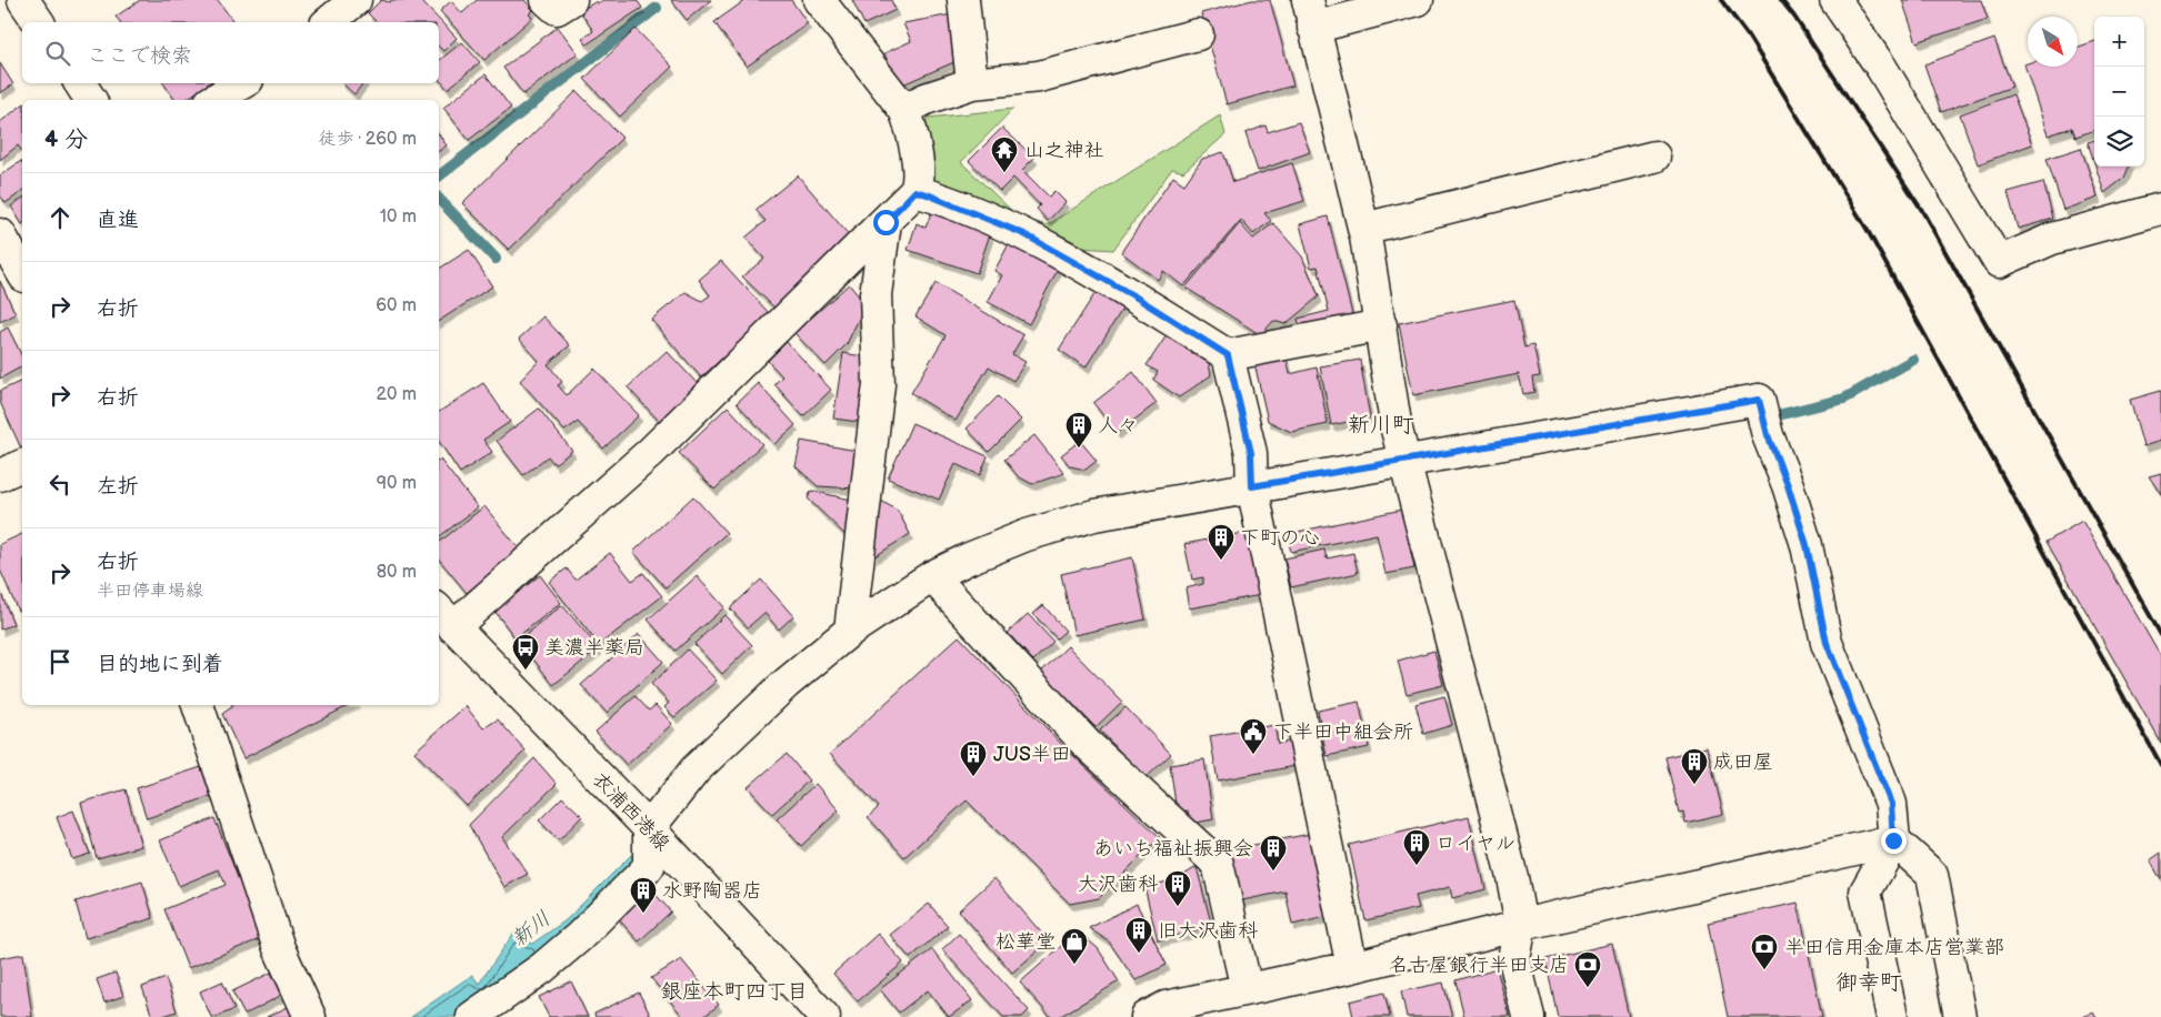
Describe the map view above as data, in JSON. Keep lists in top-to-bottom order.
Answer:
{
  "streets": {
    "street": ["衣浦西港線"]
  },
  "districts": ["新川町", "御幸町", "銀座本町四丁目"],
  "water": ["新川"],
  "places": {
    "temple": ["山之神社"],
    "building": [
      "人々",
      "下町の心",
      "JUS半田",
      "成田屋",
      "ロイヤル",
      "あいち福祉振興会",
      "大沢歯科",
      "水野陶器店",
      "旧大沢歯科"
    ],
    "bus stop": ["美濃半薬局"],
    "public building": ["下半田中組会所"],
    "shop": ["松華堂"],
    "bank": ["半田信用金庫本店営業部", "名古屋銀行半田支店"]
  },
  "north": "bottom right",
  "page": {
    "map_buttons": ["+", "−"],
    "search": "ここで検索",
    "heading": ["4 分", "徒歩 · 260 m"],
    "list": [
      ["直進", "10 m"],
      ["右折", "60 m"],
      ["右折", "20 m"],
      ["左折", "90 m"],
      ["右折", "半田停車場線", "80 m"],
      "目的地に到着"
    ]
  }
}
